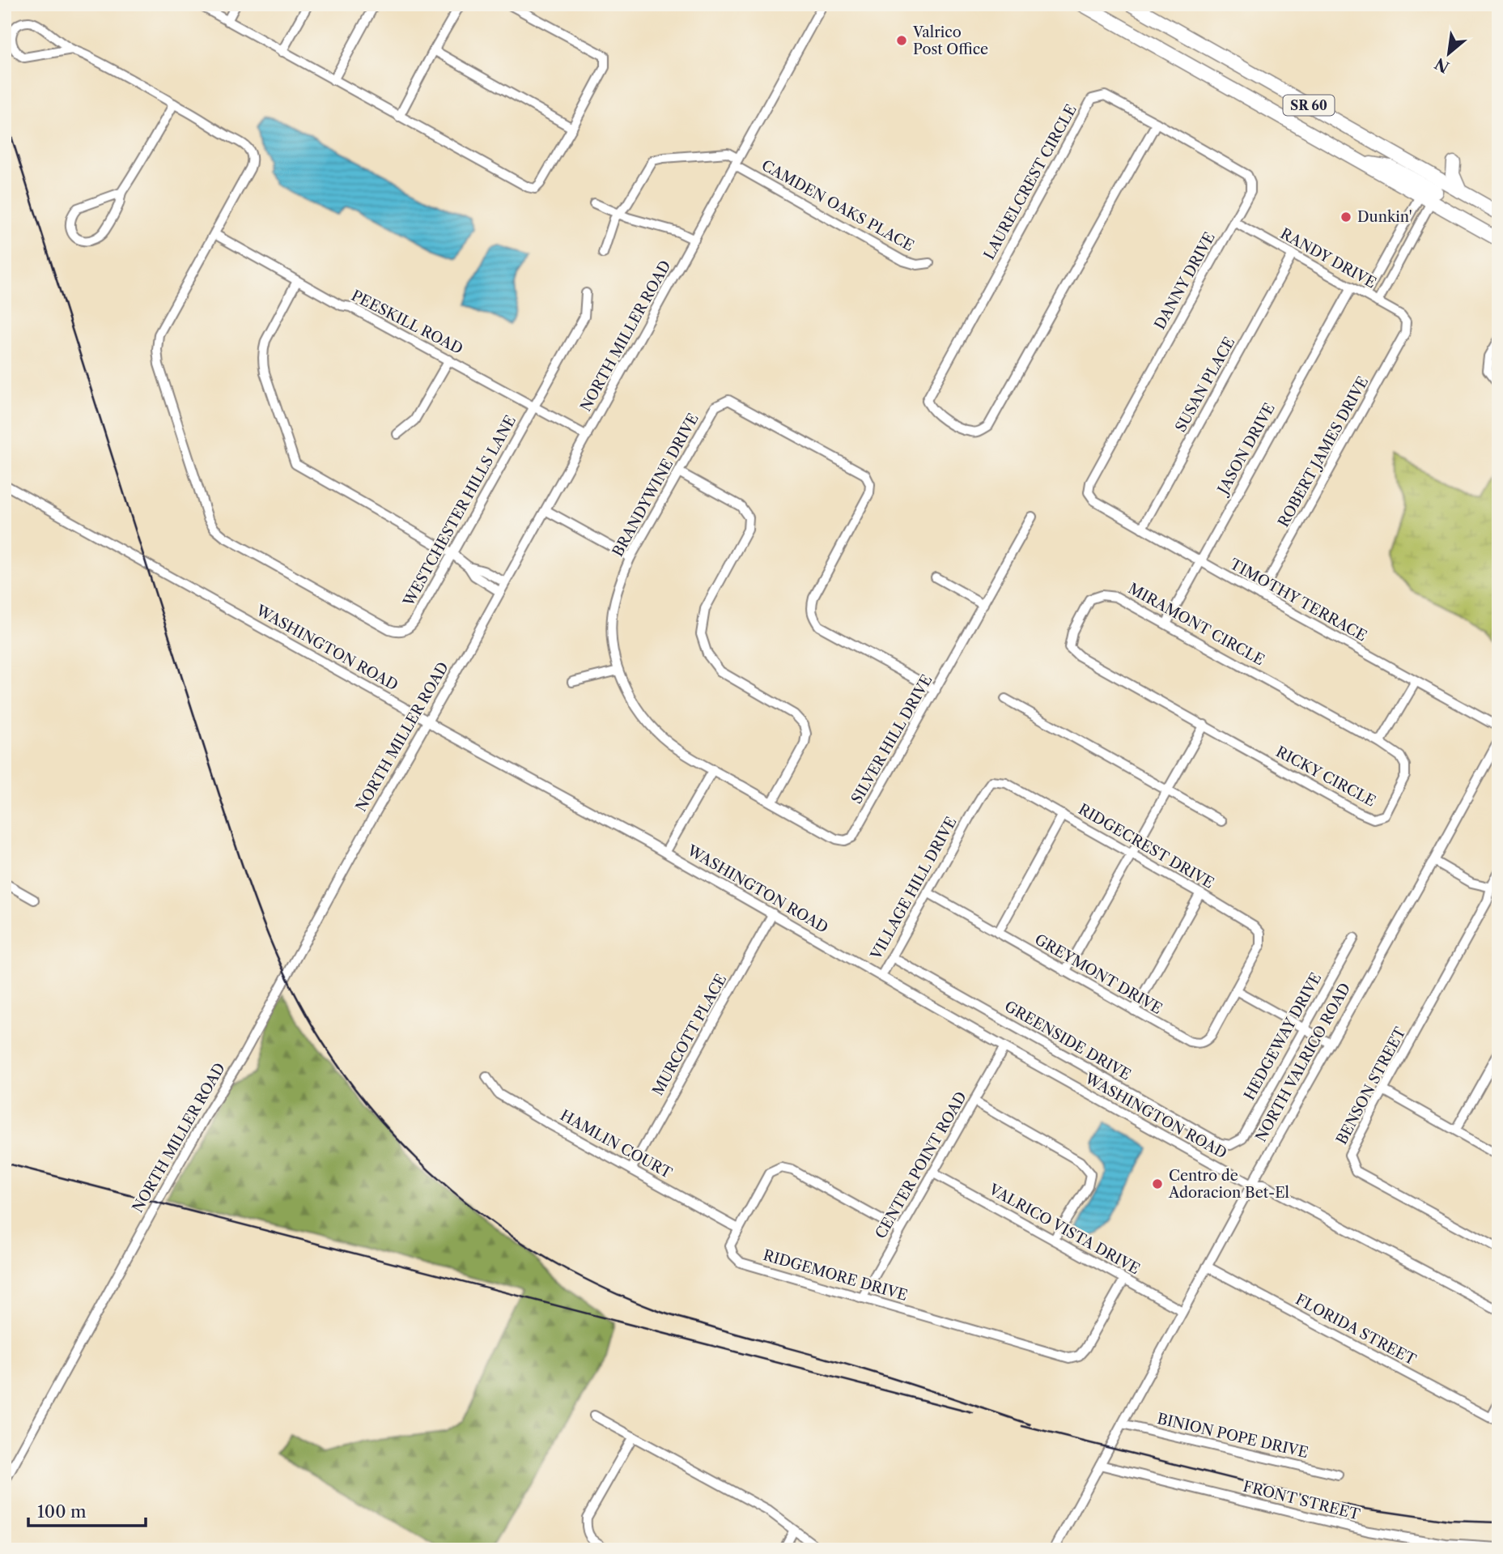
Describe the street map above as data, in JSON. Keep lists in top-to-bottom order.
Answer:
{
  "streets": {
    "highway": ["SR 60"],
    "street": [
      "LAURELCREST CIRCLE",
      "CAMDEN OAKS PLACE",
      "RANDY DRIVE",
      "DANNY DRIVE",
      "PEESKILL ROAD",
      "NORTH MILLER ROAD",
      "SUSAN PLACE",
      "JASON DRIVE",
      "ROBERT JAMES DRIVE",
      "BRANDYWINE DRIVE",
      "WESTCHESTER HILLS LANE",
      "TIMOTHY TERRACE",
      "MIRAMONT CIRCLE",
      "WASHINGTON ROAD",
      "SILVER HILL DRIVE",
      "RICKY CIRCLE",
      "RIDGECREST DRIVE",
      "VILLAGE HILL DRIVE",
      "GREYMONT DRIVE",
      "MURCOTT PLACE",
      "HEDGEWAY DRIVE",
      "GREENSIDE DRIVE",
      "NORTH VALRICO ROAD",
      "BENSON STREET",
      "HAMLIN COURT",
      "CENTER POINT ROAD",
      "VALRICO VISTA DRIVE",
      "RIDGEMORE DRIVE",
      "FLORIDA STREET",
      "BINION POPE DRIVE",
      "FRONT STREET"
    ]
  },
  "crossings": [
    ["LAURELCREST CIRCLE", "DANNY DRIVE"],
    ["CAMDEN OAKS PLACE", "NORTH MILLER ROAD"],
    ["RANDY DRIVE", "DANNY DRIVE"],
    ["RANDY DRIVE", "SUSAN PLACE"],
    ["RANDY DRIVE", "JASON DRIVE"],
    ["RANDY DRIVE", "ROBERT JAMES DRIVE"],
    ["DANNY DRIVE", "TIMOTHY TERRACE"],
    ["PEESKILL ROAD", "NORTH MILLER ROAD"],
    ["PEESKILL ROAD", "WESTCHESTER HILLS LANE"],
    ["NORTH MILLER ROAD", "WASHINGTON ROAD"],
    ["SUSAN PLACE", "TIMOTHY TERRACE"],
    ["JASON DRIVE", "TIMOTHY TERRACE"],
    ["JASON DRIVE", "MIRAMONT CIRCLE"],
    ["ROBERT JAMES DRIVE", "TIMOTHY TERRACE"],
    ["BRANDYWINE DRIVE", "SILVER HILL DRIVE"],
    ["MIRAMONT CIRCLE", "RICKY CIRCLE"],
    ["WASHINGTON ROAD", "VILLAGE HILL DRIVE"],
    ["WASHINGTON ROAD", "MURCOTT PLACE"],
    ["WASHINGTON ROAD", "NORTH VALRICO ROAD"],
    ["WASHINGTON ROAD", "CENTER POINT ROAD"],
    ["RIDGECREST DRIVE", "VILLAGE HILL DRIVE"],
    ["RIDGECREST DRIVE", "GREYMONT DRIVE"],
    ["VILLAGE HILL DRIVE", "GREYMONT DRIVE"],
    ["VILLAGE HILL DRIVE", "GREENSIDE DRIVE"],
    ["MURCOTT PLACE", "HAMLIN COURT"],
    ["HEDGEWAY DRIVE", "GREENSIDE DRIVE"],
    ["NORTH VALRICO ROAD", "VALRICO VISTA DRIVE"],
    ["NORTH VALRICO ROAD", "FLORIDA STREET"],
    ["NORTH VALRICO ROAD", "BINION POPE DRIVE"],
    ["NORTH VALRICO ROAD", "FRONT STREET"],
    ["HAMLIN COURT", "RIDGEMORE DRIVE"],
    ["CENTER POINT ROAD", "VALRICO VISTA DRIVE"],
    ["CENTER POINT ROAD", "RIDGEMORE DRIVE"],
    ["VALRICO VISTA DRIVE", "RIDGEMORE DRIVE"]
  ],
  "places": ["Valrico Post Office", "Dunkin'", "Centro de Adoracion Bet-El"],
  "scale_bar": "100 m",
  "north": "bottom left"
}
